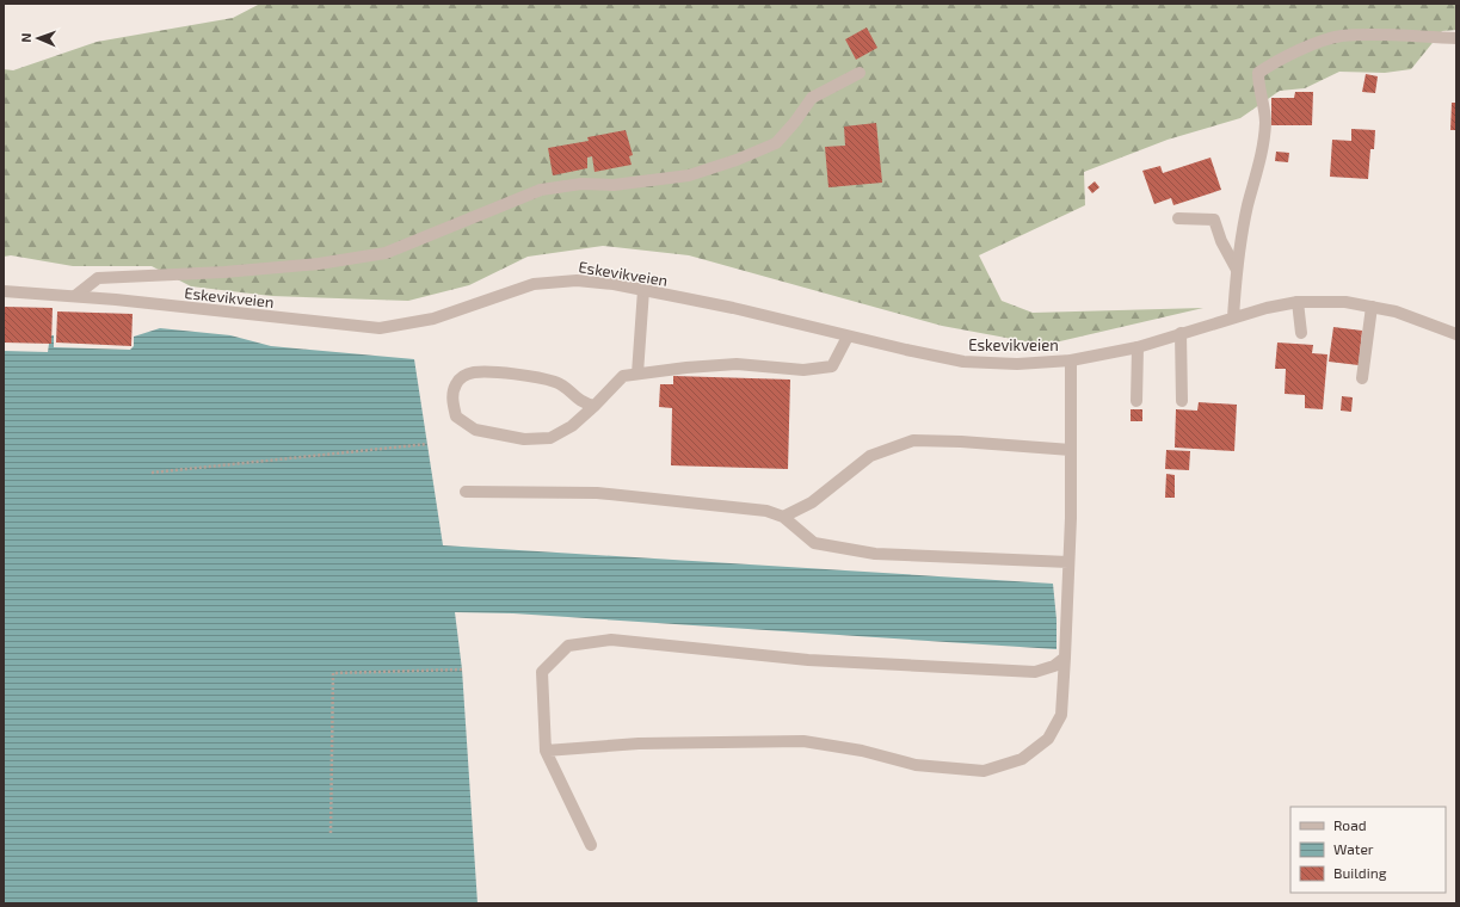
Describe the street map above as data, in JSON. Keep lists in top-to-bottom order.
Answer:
{
  "streets": {
    "street": ["Eskevikveien"]
  },
  "legend": ["Road", "Water", "Building"],
  "north": "left"
}
